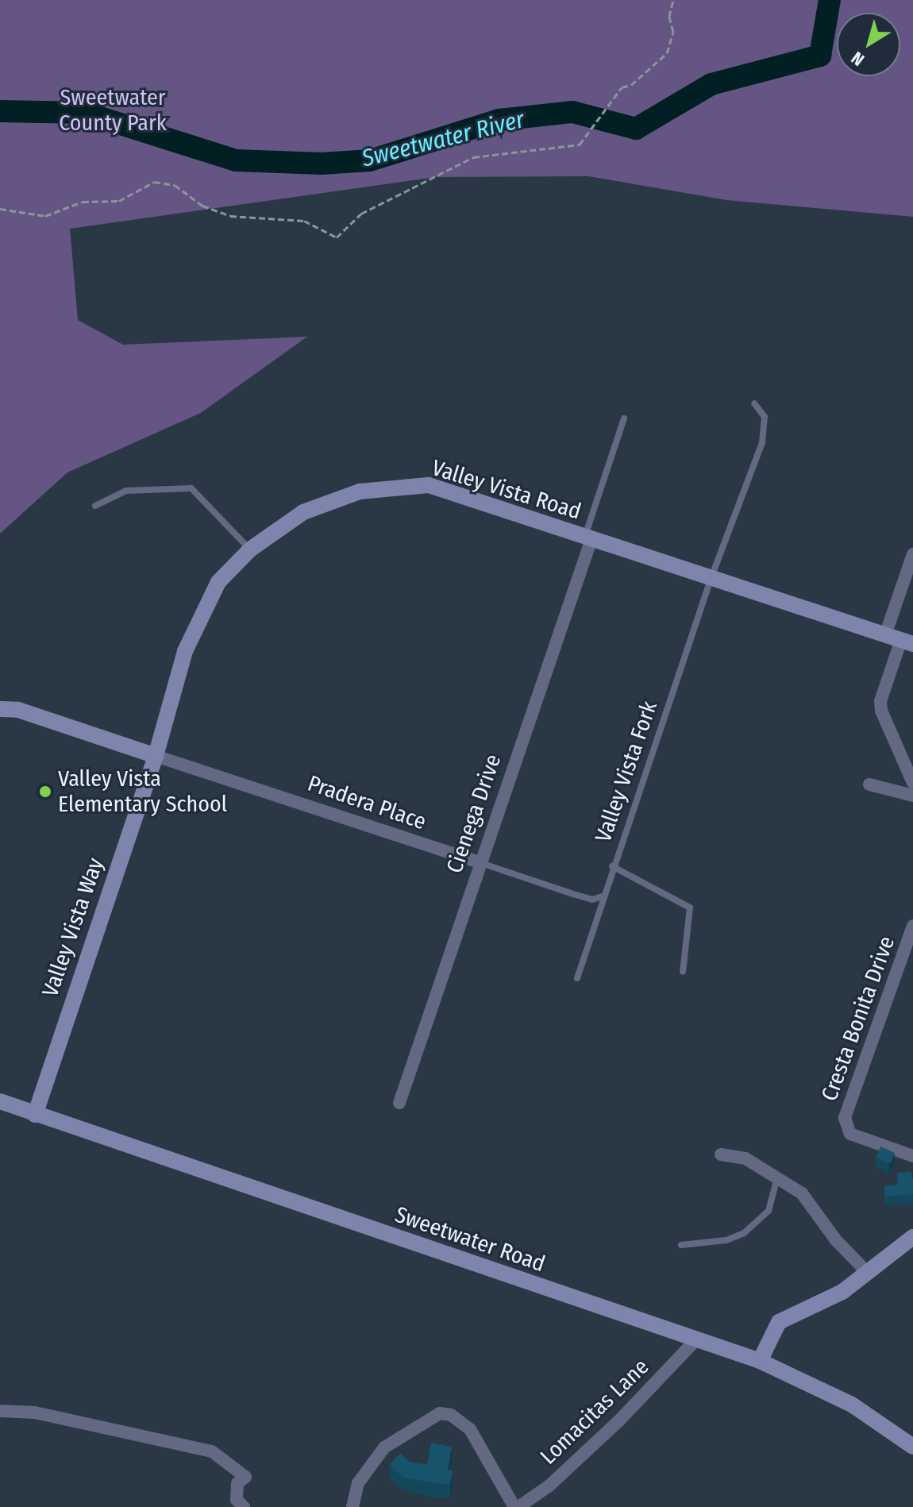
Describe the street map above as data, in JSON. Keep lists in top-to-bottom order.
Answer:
{
  "streets": {
    "street": [
      "Valley Vista Road",
      "Pradera Place",
      "Cienega Drive",
      "Valley Vista Way",
      "Cresta Bonita Drive",
      "Sweetwater Road",
      "Lomacitas Lane"
    ],
    "lane": ["Valley Vista Fork"]
  },
  "crossings": [
    ["Valley Vista Road", "Valley Vista Fork"],
    ["Valley Vista Road", "Pradera Place"],
    ["Valley Vista Road", "Cienega Drive"],
    ["Valley Vista Road", "Valley Vista Way"],
    ["Valley Vista Fork", "Pradera Place"],
    ["Pradera Place", "Cienega Drive"],
    ["Pradera Place", "Valley Vista Way"],
    ["Valley Vista Way", "Sweetwater Road"],
    ["Sweetwater Road", "Lomacitas Lane"]
  ],
  "water": ["Sweetwater River"],
  "parks": ["Sweetwater County Park"],
  "places": ["Valley Vista Elementary School"],
  "north": "bottom left"
}
